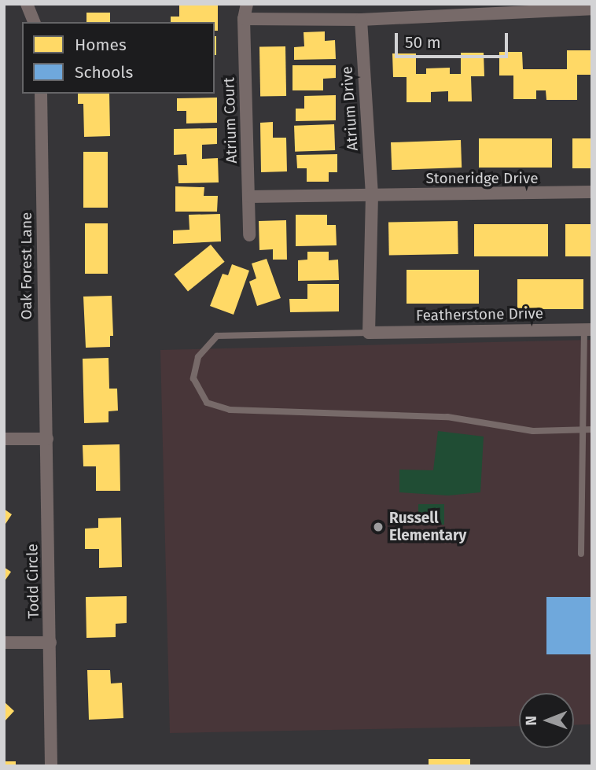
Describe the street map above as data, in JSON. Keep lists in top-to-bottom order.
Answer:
{
  "streets": {
    "street": [
      "Atrium Drive",
      "Atrium Court",
      "Stoneridge Drive",
      "Oak Forest Lane",
      "Featherstone Drive",
      "Todd Circle"
    ]
  },
  "crossings": [
    ["Atrium Drive", "Stoneridge Drive"],
    ["Atrium Court", "Stoneridge Drive"],
    ["Oak Forest Lane", "Todd Circle"]
  ],
  "places": ["Russell Elementary"],
  "legend": ["Homes", "Schools"],
  "scale_bar": "50 m",
  "north": "left"
}
